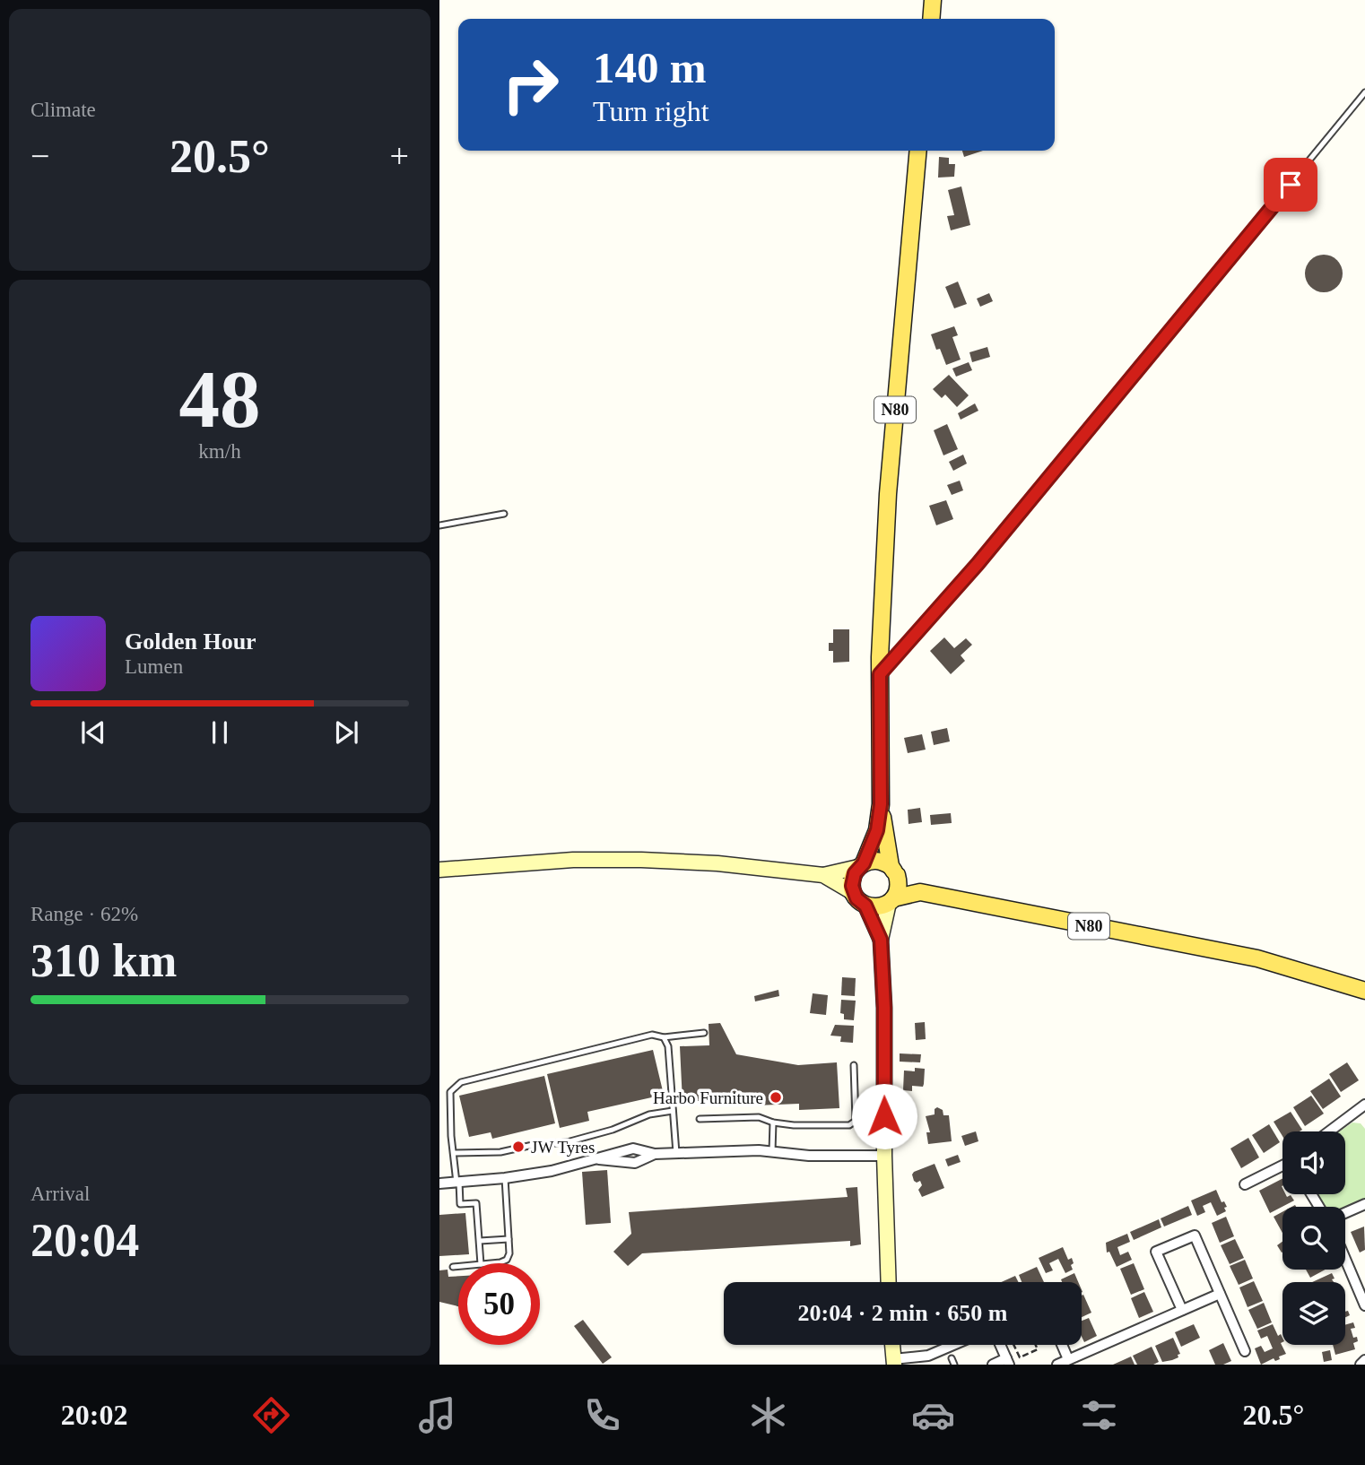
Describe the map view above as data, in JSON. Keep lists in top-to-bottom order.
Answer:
{
  "streets": {
    "main road": ["N80"]
  },
  "places": ["Harbo Furniture", "JW Tyres"],
  "page": {
    "tile": [
      "Climate",
      ["48", "km/h"],
      ["Range · 62%", "310 km"],
      ["Arrival", "20:04"]
    ],
    "turn": ["140 m", "Turn right"],
    "heat": ["−", "20.5°", "+"],
    "song": ["Golden Hour", "Lumen"],
    "limit": "50",
    "trip": "20:04 · 2 min · 650 m",
    "tabs": ["20:02", "20.5°"]
  }
}
